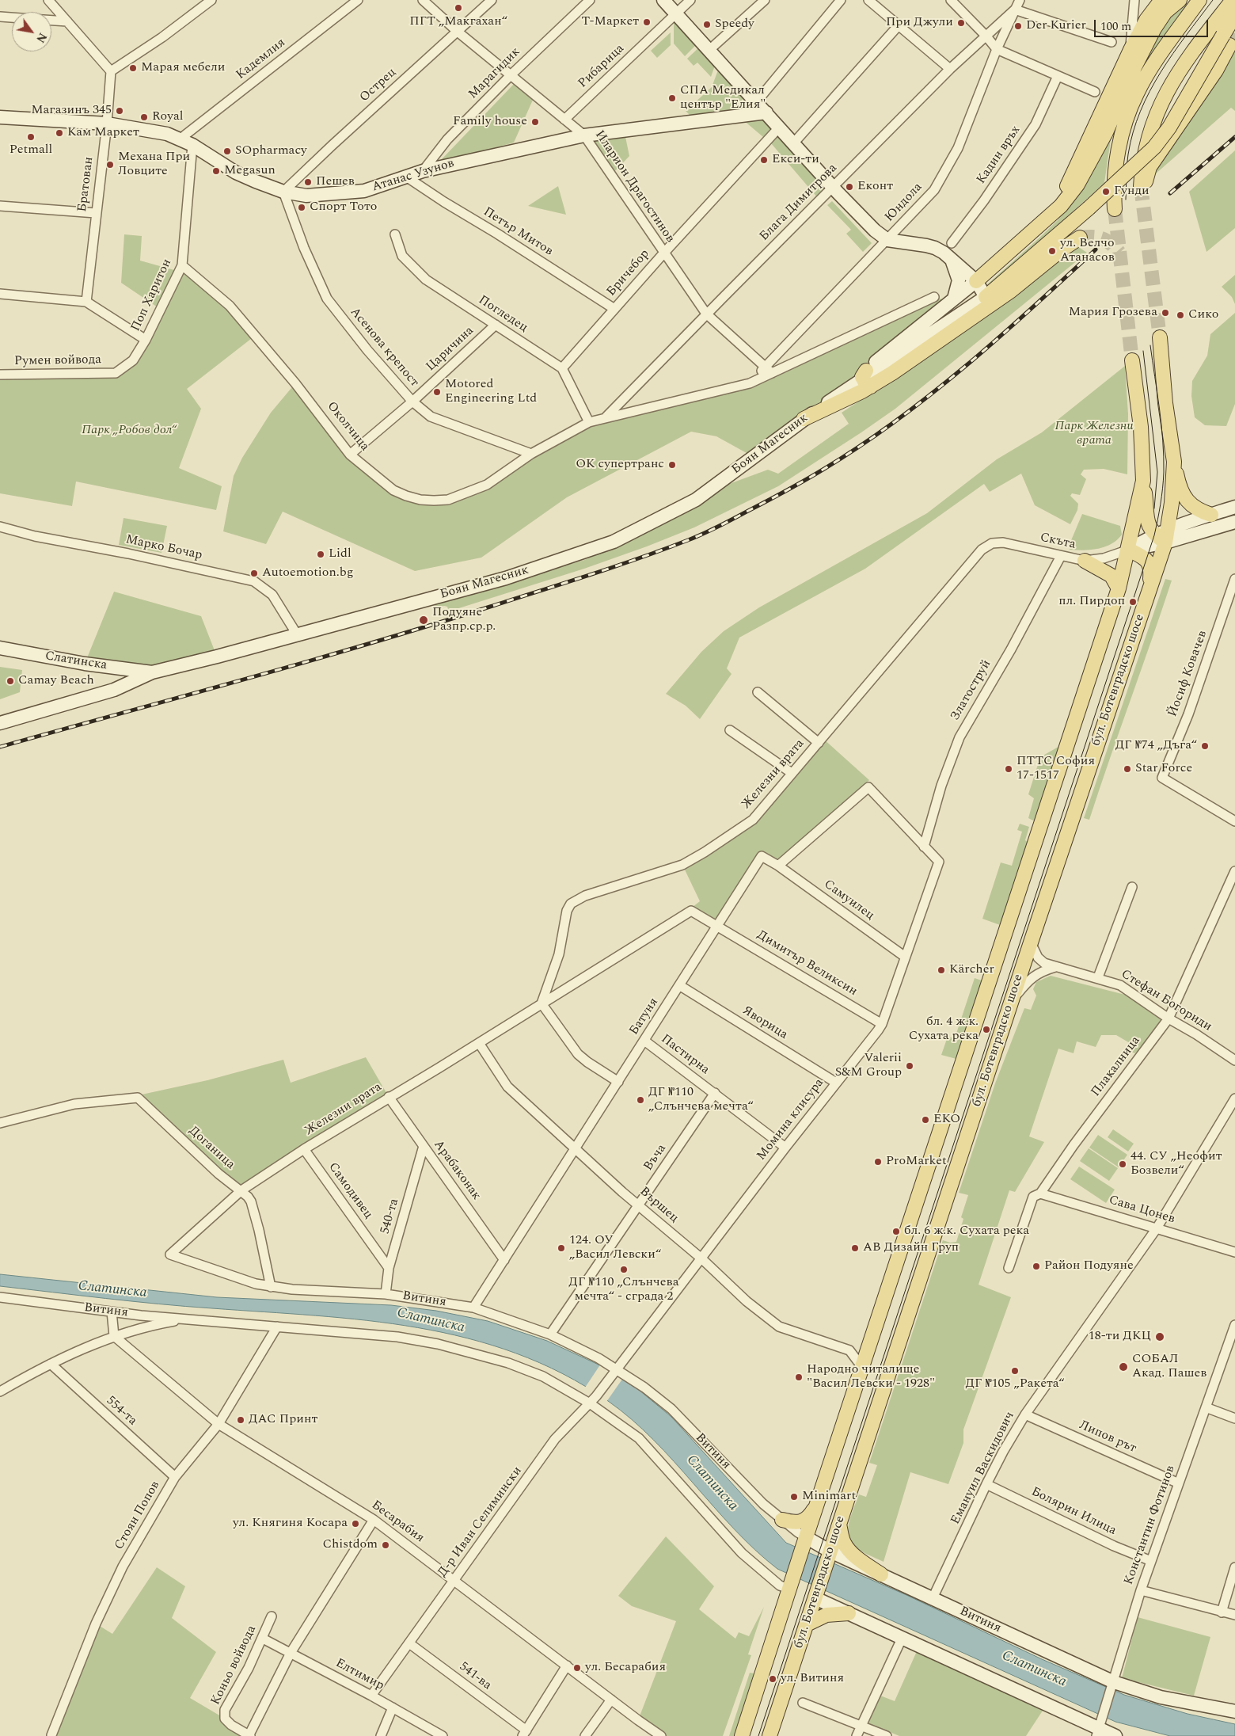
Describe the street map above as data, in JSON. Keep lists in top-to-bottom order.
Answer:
{
  "streets": {
    "main road": ["бул. Ботевградско шосе"],
    "street": [
      "Кадемлия",
      "Рибарица",
      "Марагидик",
      "Острец",
      "Кадин връх",
      "Атанас Узунов",
      "Братован",
      "Иларион Драгостинов",
      "Блага Димитрова",
      "Юндола",
      "Петър Митов",
      "Бричебор",
      "Поп Харитон",
      "Погледец",
      "Асенова крепост",
      "Царичина",
      "Румен войвода",
      "Околчица",
      "Боян Магесник",
      "Скъта",
      "Марко Бочар",
      "Слатинска",
      "Йосиф Ковачев",
      "Златоструй",
      "Железни врата",
      "Самуилец",
      "Димитър Великсин",
      "Стефан Богориди",
      "Батуня",
      "Яворица",
      "Пастирна",
      "Плакалница",
      "Момина клисура",
      "Доганица",
      "Въча",
      "Арабаконак",
      "Самодивец",
      "Вършец",
      "Сава Цонев",
      "540-та",
      "Витиня",
      "554-та",
      "Липов рът",
      "Емануил Васкидович",
      "Болярин Илица",
      "Стоян Попов",
      "Бесарабия",
      "Д-р Иван Селимински",
      "Константин Фотинов",
      "Коньо войвода",
      "Елтимир",
      "541-ва"
    ]
  },
  "crossings": [
    ["Кадемлия", "Атанас Узунов"],
    ["Рибарица", "Иларион Драгостинов"],
    ["Марагидик", "Атанас Узунов"],
    ["Марагидик", "Иларион Драгостинов"],
    ["Острец", "Атанас Узунов"],
    ["Острец", "Иларион Драгостинов"],
    ["Острец", "Асенова крепост"],
    ["Атанас Узунов", "Братован"],
    ["Атанас Узунов", "Иларион Драгостинов"],
    ["Атанас Узунов", "Петър Митов"],
    ["Атанас Узунов", "Поп Харитон"],
    ["Атанас Узунов", "Асенова крепост"],
    ["Иларион Драгостинов", "Блага Димитрова"],
    ["Иларион Драгостинов", "Юндола"],
    ["Иларион Драгостинов", "Бричебор"],
    ["Блага Димитрова", "Юндола"],
    ["Петър Митов", "Бричебор"],
    ["Бричебор", "Погледец"],
    ["Поп Харитон", "Румен войвода"],
    ["Поп Харитон", "Околчица"],
    ["Погледец", "Царичина"],
    ["Асенова крепост", "Царичина"],
    ["Асенова крепост", "Околчица"],
    ["Царичина", "Околчица"],
    ["Боян Магесник", "Марко Бочар"],
    ["Боян Магесник", "Слатинска"],
    ["Скъта", "бул. Ботевградско шосе"],
    ["Скъта", "Златоструй"],
    ["Скъта", "Железни врата"],
    ["бул. Ботевградско шосе", "Стефан Богориди"],
    ["бул. Ботевградско шосе", "Витиня"],
    ["Златоструй", "Момина клисура"],
    ["Железни врата", "Димитър Великсин"],
    ["Железни врата", "Батуня"],
    ["Железни врата", "Доганица"],
    ["Железни врата", "Арабаконак"],
    ["Железни врата", "Самодивец"],
    ["Железни врата", "Вършец"],
    ["Железни врата", "Витиня"],
    ["Самуилец", "Батуня"],
    ["Самуилец", "Момина клисура"],
    ["Димитър Великсин", "Батуня"],
    ["Димитър Великсин", "Момина клисура"],
    ["Стефан Богориди", "Плакалница"],
    ["Батуня", "Яворица"],
    ["Батуня", "Пастирна"],
    ["Батуня", "Арабаконак"],
    ["Батуня", "Вършец"],
    ["Батуня", "Витиня"],
    ["Яворица", "Момина клисура"],
    ["Пастирна", "Момина клисура"],
    ["Пастирна", "Въча"],
    ["Плакалница", "Сава Цонев"],
    ["Момина клисура", "Вършец"],
    ["Момина клисура", "Витиня"],
    ["Момина клисура", "Д-р Иван Селимински"],
    ["Доганица", "Витиня"],
    ["Въча", "Вършец"],
    ["Въча", "Витиня"],
    ["Арабаконак", "540-та"],
    ["Самодивец", "540-та"],
    ["Сава Цонев", "Емануил Васкидович"],
    ["540-та", "Витиня"],
    ["Витиня", "Емануил Васкидович"],
    ["Витиня", "Стоян Попов"],
    ["Витиня", "Д-р Иван Селимински"],
    ["Витиня", "Константин Фотинов"],
    ["554-та", "Стоян Попов"],
    ["Липов рът", "Емануил Васкидович"],
    ["Липов рът", "Константин Фотинов"],
    ["Емануил Васкидович", "Болярин Илица"],
    ["Болярин Илица", "Константин Фотинов"],
    ["Стоян Попов", "Бесарабия"],
    ["Бесарабия", "Д-р Иван Селимински"],
    ["Д-р Иван Селимински", "Елтимир"],
    ["Д-р Иван Селимински", "541-ва"],
    ["Коньо войвода", "Елтимир"]
  ],
  "water": ["Слатинска"],
  "parks": ["Парк Железни врата", "Парк „Робов дол“"],
  "places": [
    "ПГТ „Макгахан“",
    "Т-Маркет",
    "При Джули",
    "Speedy",
    "Der Kurier",
    "Марая мебели",
    "СПА Медикaл център \"Елия\"",
    "Магазинъ 345",
    "Royal",
    "Family house",
    "Кам Маркет",
    "Petmall",
    "SOpharmacy",
    "Екси-ти",
    "Механа При Ловците",
    "Megasun",
    "Пешев",
    "Еконт",
    "Гунди",
    "Спорт Тото",
    "ул. Велчо Атанасов",
    "Мария Грозева",
    "Сико",
    "Motored Engineering Ltd",
    "ОК супертранс",
    "Lidl",
    "Autoemotion.bg",
    "пл. Пирдоп",
    "Подуяне Разпр.ср.р.",
    "Camay Beach",
    "ДГ №74 „Дъга“",
    "ПТТС София 17-1517",
    "Star Force",
    "Кärcher",
    "бл. 4 ж.к. Сухата река",
    "Valerii S&M Group",
    "ДГ №110 „Слънчева мечта“",
    "EKO",
    "ProMarket",
    "44. СУ „Неофит Бозвели“",
    "бл. 6 ж.к. Сухата река",
    "124. ОУ „Васил Левски“",
    "АВ Дизайн Груп",
    "Район Подуяне",
    "ДГ №110 „Слънчева мечта“ - сграда 2",
    "18-ти ДКЦ",
    "СОБАЛ Акад. Пашев",
    "ДГ №105 „Ракета“",
    "Народно читалище \"Васил Левски - 1928\"",
    "ДАС Принт",
    "Minimart",
    "ул. Княгиня Косара",
    "Chistdom",
    "ул. Бесарабия",
    "ул. Витиня"
  ],
  "scale_bar": "100 m",
  "north": "bottom right"
}
